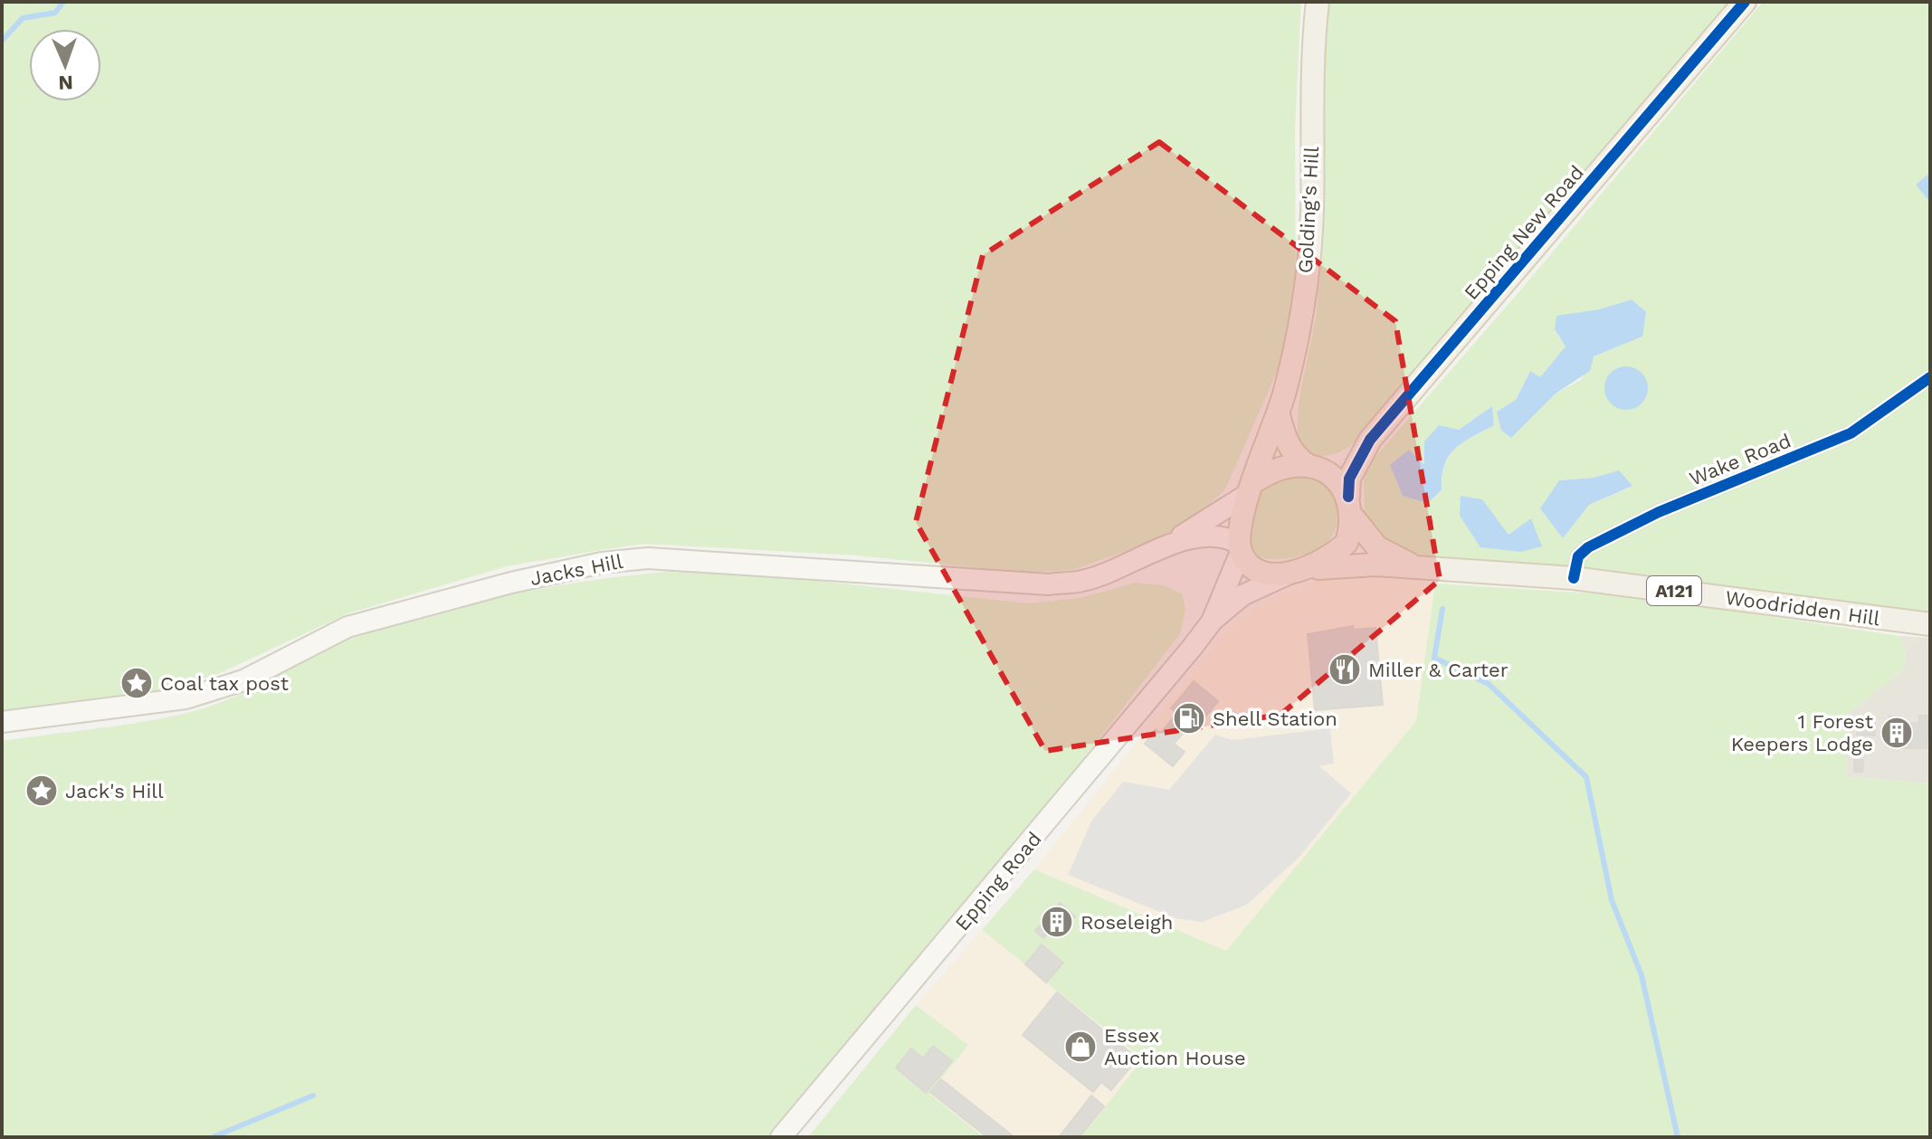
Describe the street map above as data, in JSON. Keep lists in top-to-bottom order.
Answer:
{
  "streets": {
    "main road": [
      "Golding's Hill",
      "Epping New Road",
      "Jacks Hill",
      "A121",
      "Woodridden Hill",
      "Epping Road"
    ],
    "street": ["Wake Road"]
  },
  "crossings": [
    ["Golding's Hill", "Epping New Road"],
    ["Golding's Hill", "Woodridden Hill"],
    ["Golding's Hill", "Epping Road"],
    ["Epping New Road", "Woodridden Hill"],
    ["Epping New Road", "Epping Road"],
    ["Wake Road", "Woodridden Hill"],
    ["Woodridden Hill", "Epping Road"]
  ],
  "places": {
    "restaurant": ["Miller & Carter"],
    "place": ["Coal tax post", "Jack's Hill"],
    "fuel station": ["Shell Station"],
    "building": ["1 Forest Keepers Lodge", "Roseleigh"],
    "shop": ["Essex Auction House"]
  },
  "north": "bottom"
}
